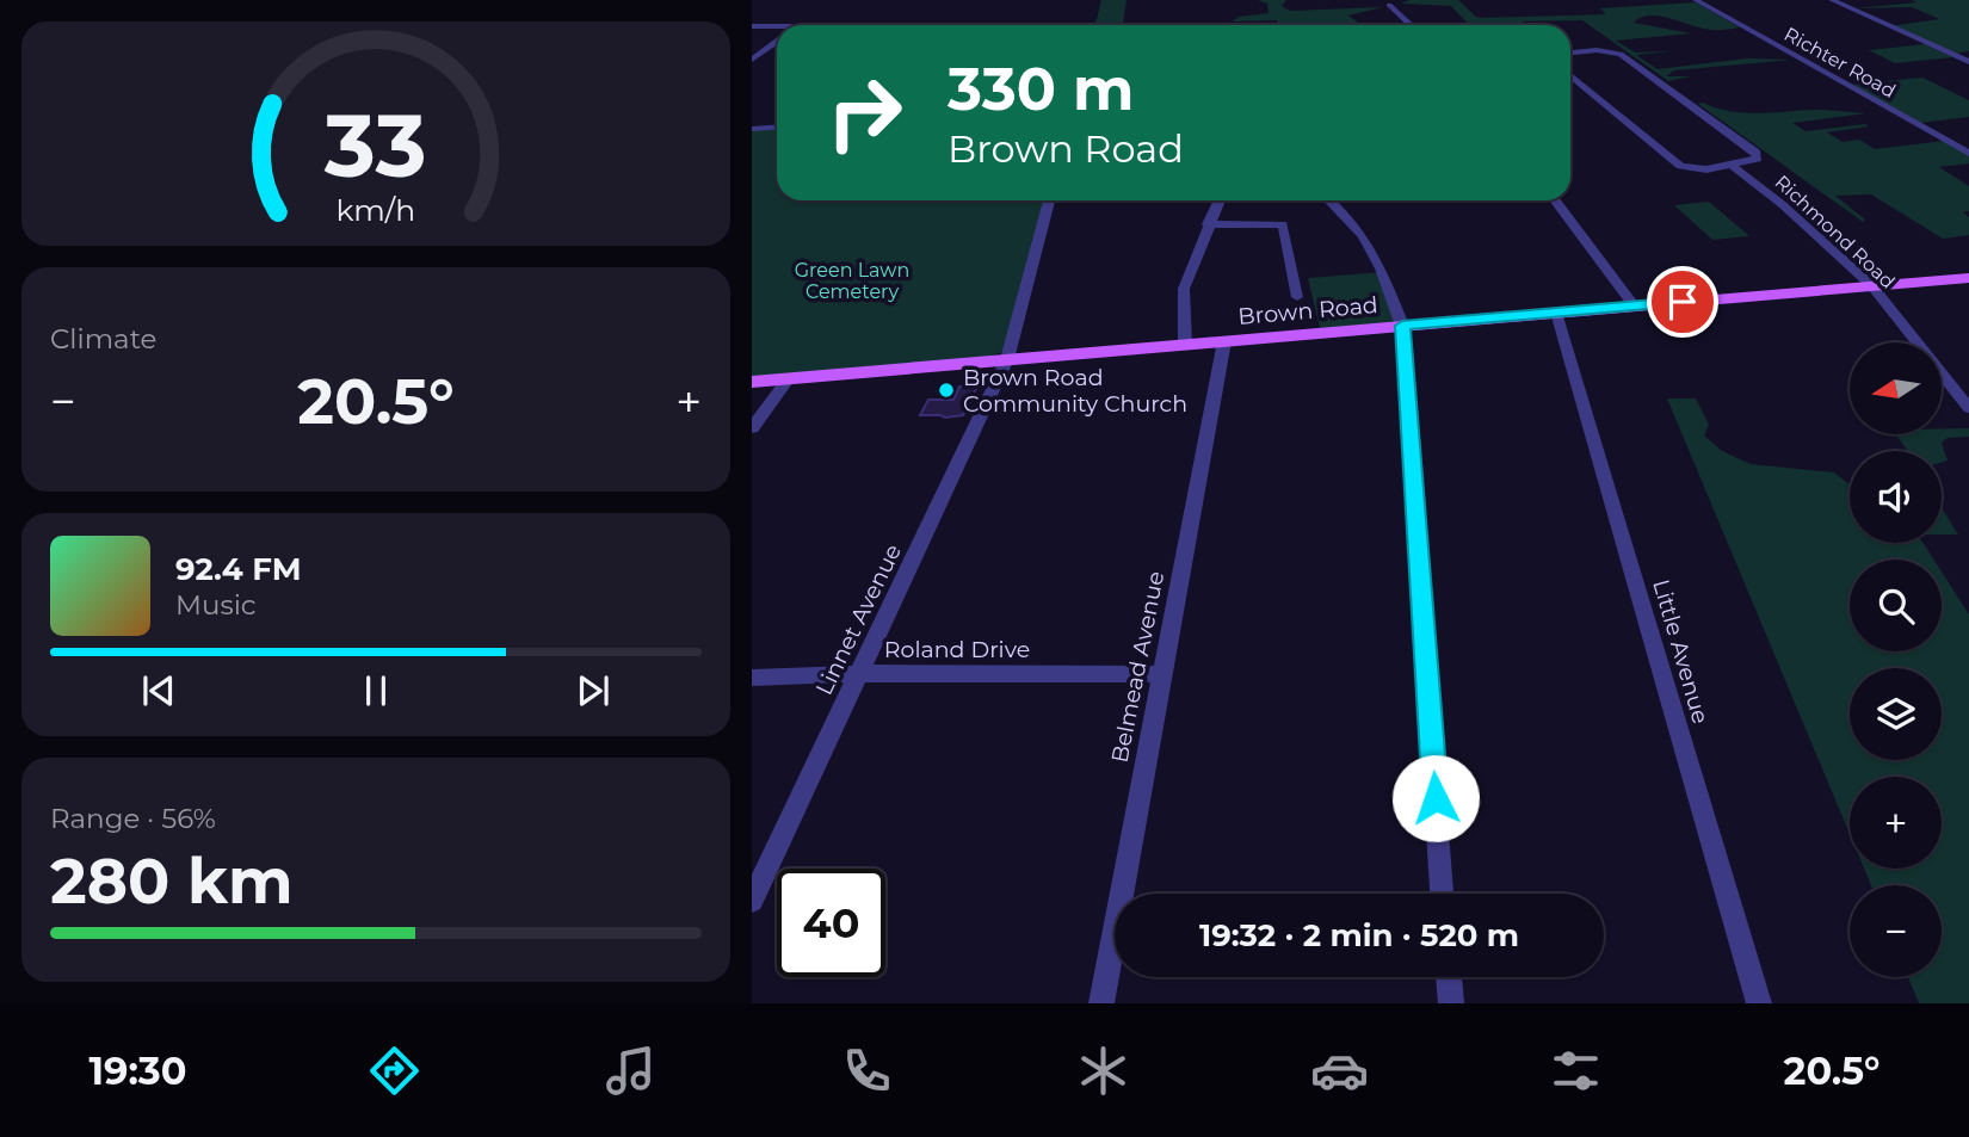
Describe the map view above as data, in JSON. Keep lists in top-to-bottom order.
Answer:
{
  "streets": {
    "main road": ["Brown Road"],
    "street": [
      "Richter Road",
      "Richmond Road",
      "Linnet Avenue",
      "Roland Drive",
      "Little Avenue",
      "Belmead Avenue"
    ]
  },
  "crossings": [
    ["Richmond Road", "Brown Road"],
    ["Brown Road", "Linnet Avenue"],
    ["Brown Road", "Little Avenue"],
    ["Brown Road", "Belmead Avenue"],
    ["Linnet Avenue", "Roland Drive"],
    ["Roland Drive", "Belmead Avenue"]
  ],
  "parks": ["Green Lawn Cemetery"],
  "places": ["Brown Road Community Church"],
  "north": "left",
  "page": {
    "turn": ["330 m", "Brown Road"],
    "tile": [
      "Climate",
      ["Range · 56%", "280 km"]
    ],
    "map_buttons": ["+", "−"],
    "heat": ["−", "20.5°", "+"],
    "song": ["92.4 FM", "Music"],
    "limit": "40",
    "trip": "19:32 · 2 min · 520 m",
    "tabs": ["19:30", "20.5°"],
    "gauge": ["33", "km/h"]
  }
}
